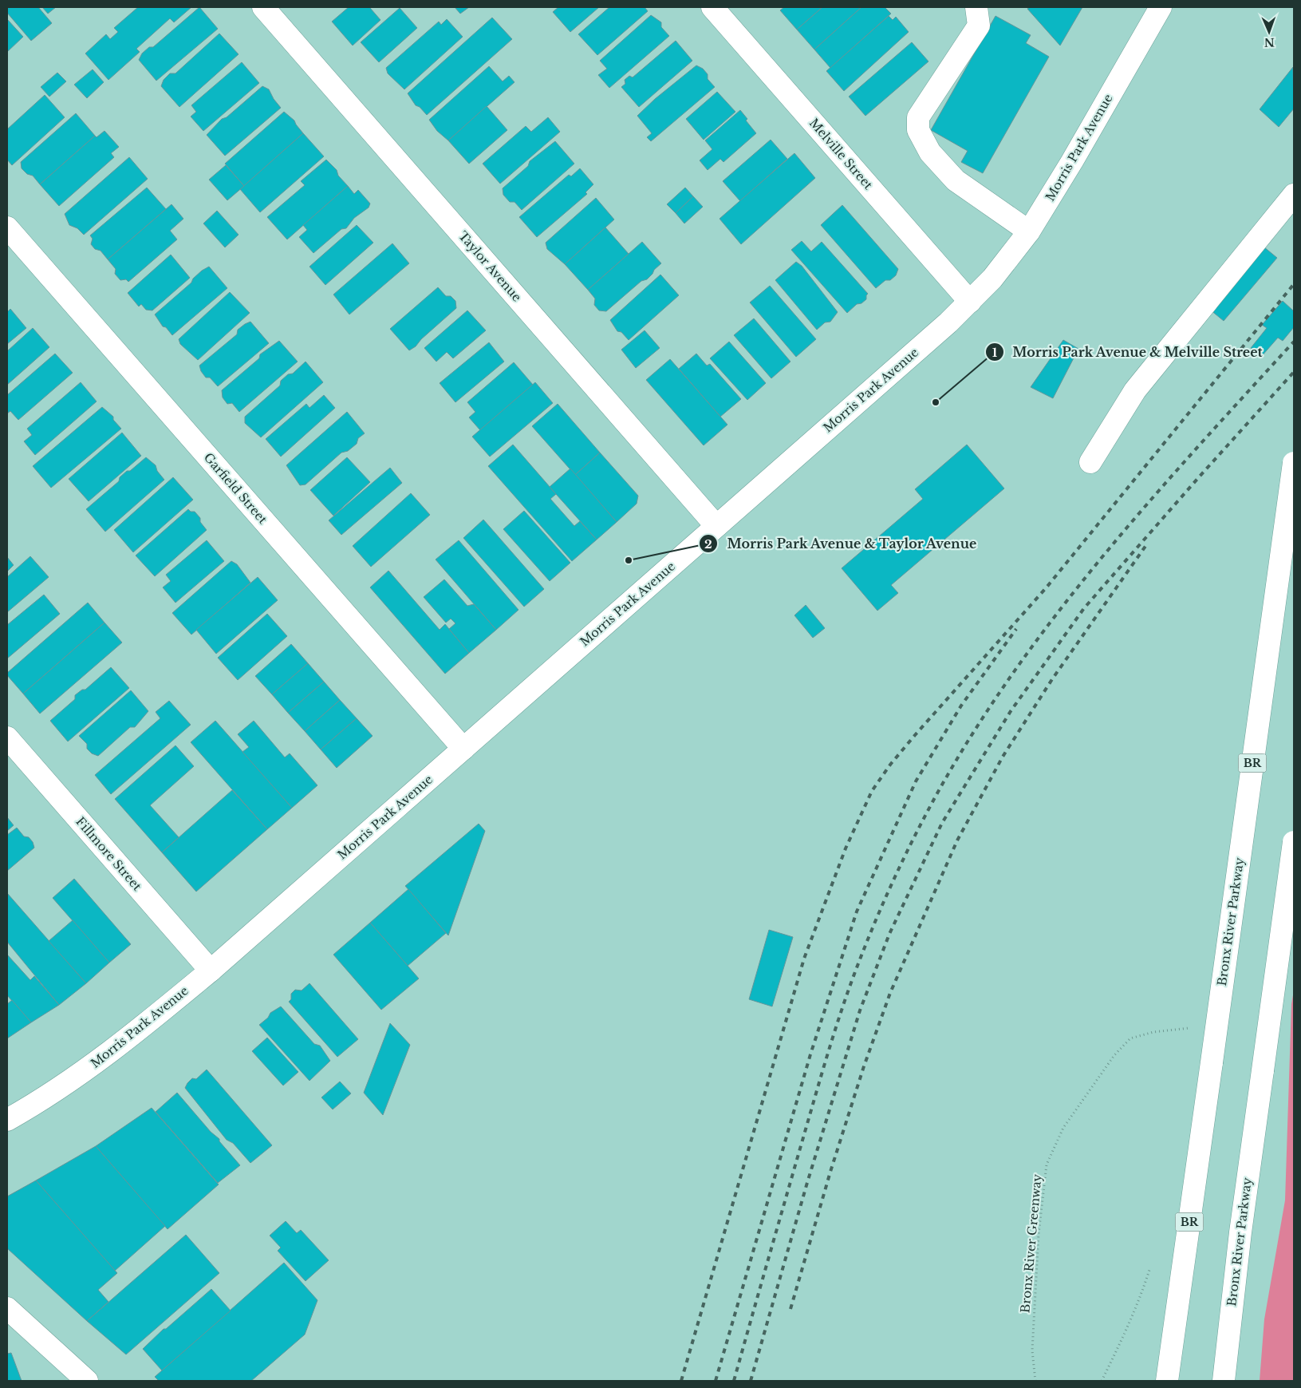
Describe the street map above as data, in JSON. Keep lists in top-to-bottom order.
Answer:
{
  "streets": {
    "main road": [
      "Morris Park Avenue",
      "Melville Street",
      "Taylor Avenue",
      "Garfield Street",
      "BR",
      "Fillmore Street",
      "Bronx River Parkway"
    ],
    "path": ["Bronx River Greenway"]
  },
  "crossings": [
    ["Morris Park Avenue", "Melville Street"],
    ["Morris Park Avenue", "Taylor Avenue"],
    ["Morris Park Avenue", "Garfield Street"],
    ["Morris Park Avenue", "Fillmore Street"]
  ],
  "places": ["Morris Park Avenue & Melville Street", "Morris Park Avenue & Taylor Avenue"],
  "north": "bottom"
}
